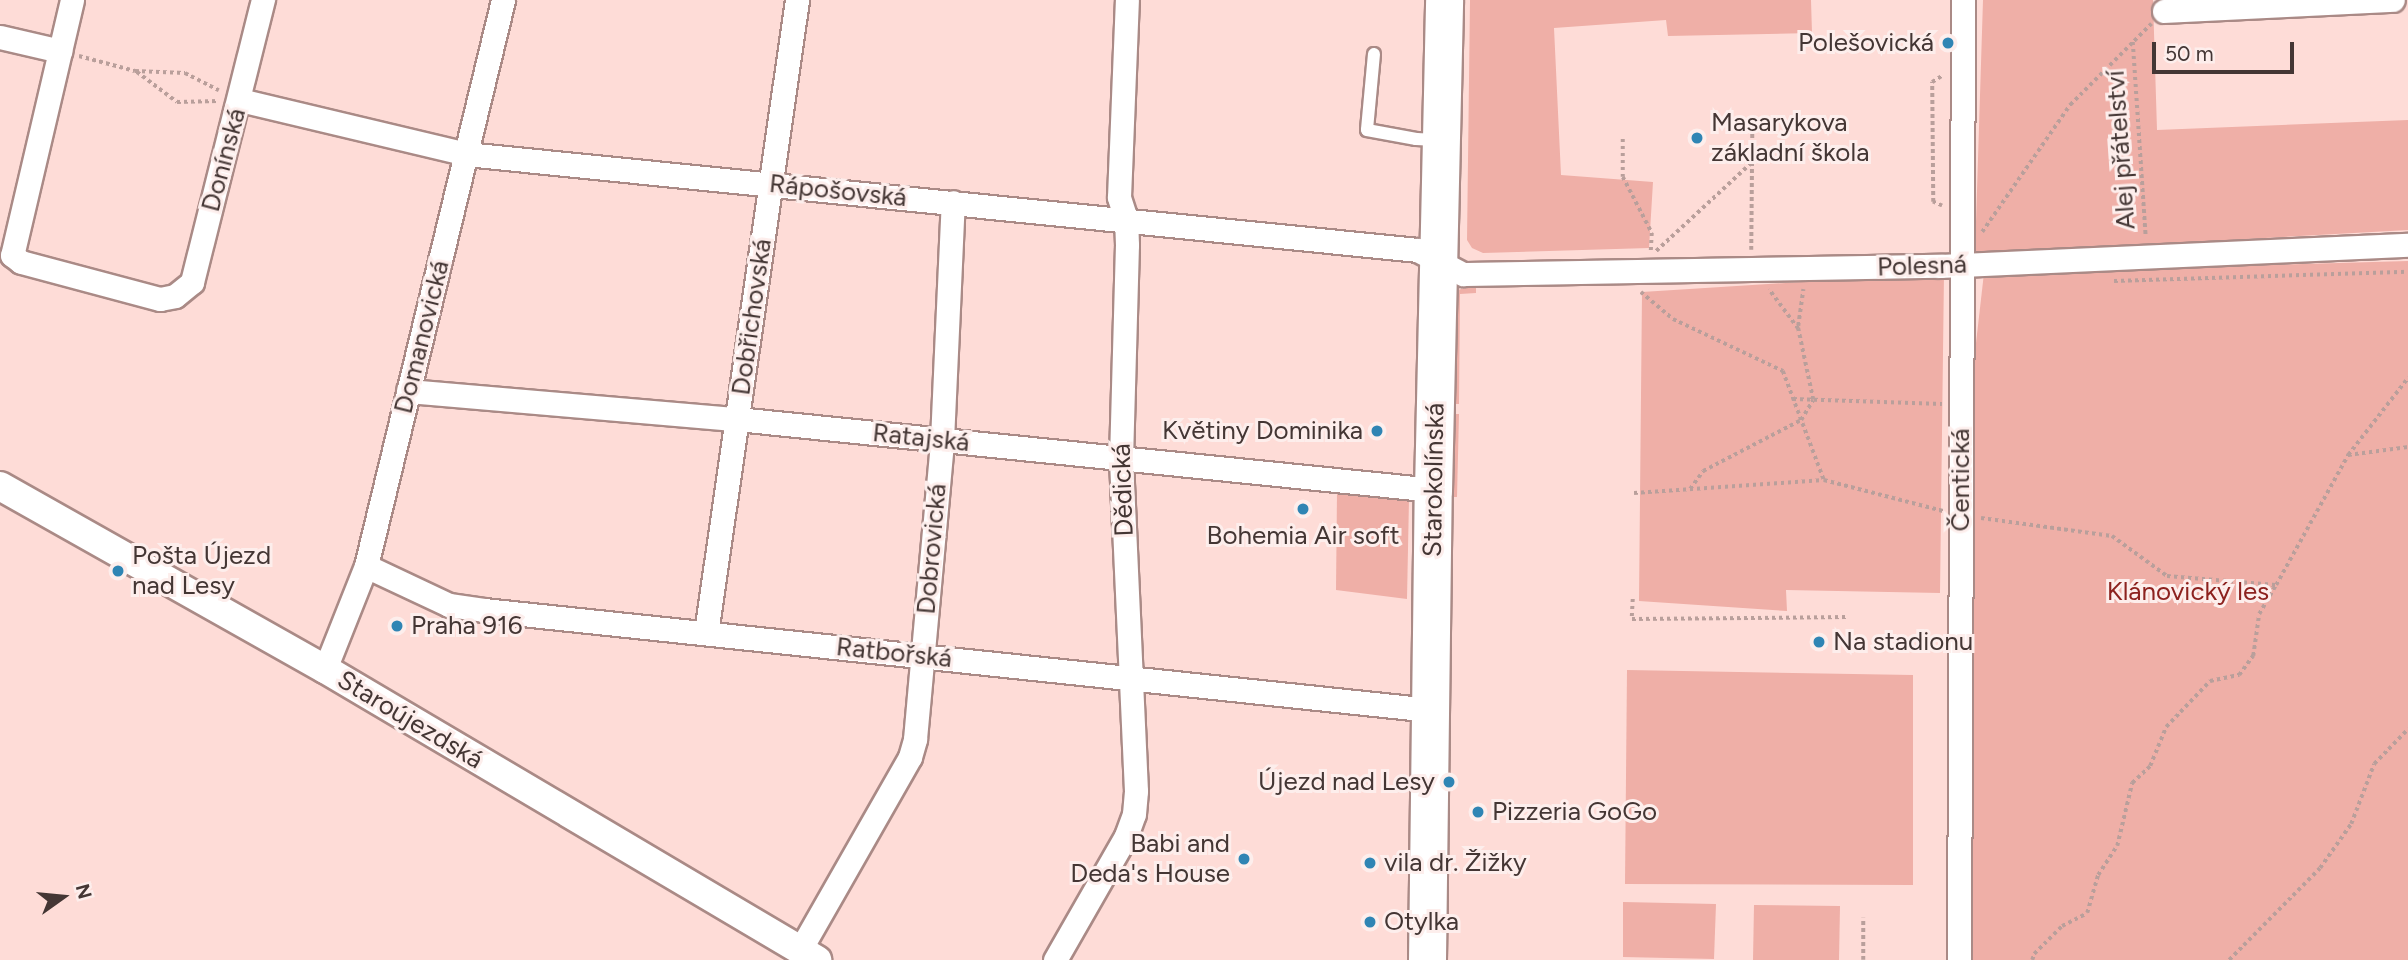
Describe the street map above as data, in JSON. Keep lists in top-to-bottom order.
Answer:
{
  "streets": {
    "main road": ["Starokolínská"],
    "street": [
      "Donínská",
      "Rápošovská",
      "Polesná",
      "Dobřichovská",
      "Domanovická",
      "Ratajská",
      "Čentická",
      "Dědická",
      "Dobrovická",
      "Ratbořská",
      "Staroújezdská"
    ],
    "path": ["Alej přátelství"]
  },
  "crossings": [
    ["Alej přátelství", "Polesná"],
    ["Donínská", "Rápošovská"],
    ["Rápošovská", "Polesná"],
    ["Rápošovská", "Dobřichovská"],
    ["Rápošovská", "Domanovická"],
    ["Rápošovská", "Starokolínská"],
    ["Rápošovská", "Dědická"],
    ["Rápošovská", "Dobrovická"],
    ["Polesná", "Starokolínská"],
    ["Polesná", "Čentická"],
    ["Dobřichovská", "Ratajská"],
    ["Dobřichovská", "Ratbořská"],
    ["Domanovická", "Ratajská"],
    ["Domanovická", "Ratbořská"],
    ["Domanovická", "Staroújezdská"],
    ["Ratajská", "Starokolínská"],
    ["Ratajská", "Dědická"],
    ["Ratajská", "Dobrovická"],
    ["Starokolínská", "Ratbořská"],
    ["Dědická", "Ratbořská"],
    ["Dobrovická", "Ratbořská"],
    ["Dobrovická", "Staroújezdská"]
  ],
  "parks": ["Klánovický les"],
  "places": [
    "Polešovická",
    "Masarykova základní škola",
    "Květiny Dominika",
    "Bohemia Air soft",
    "Pošta Újezd nad Lesy",
    "Praha 916",
    "Na stadionu",
    "Újezd nad Lesy",
    "Pizzeria GoGo",
    "Babi and Deda's House",
    "vila dr. Žižky",
    "Otylka"
  ],
  "scale_bar": "50 m",
  "north": "right"
}
